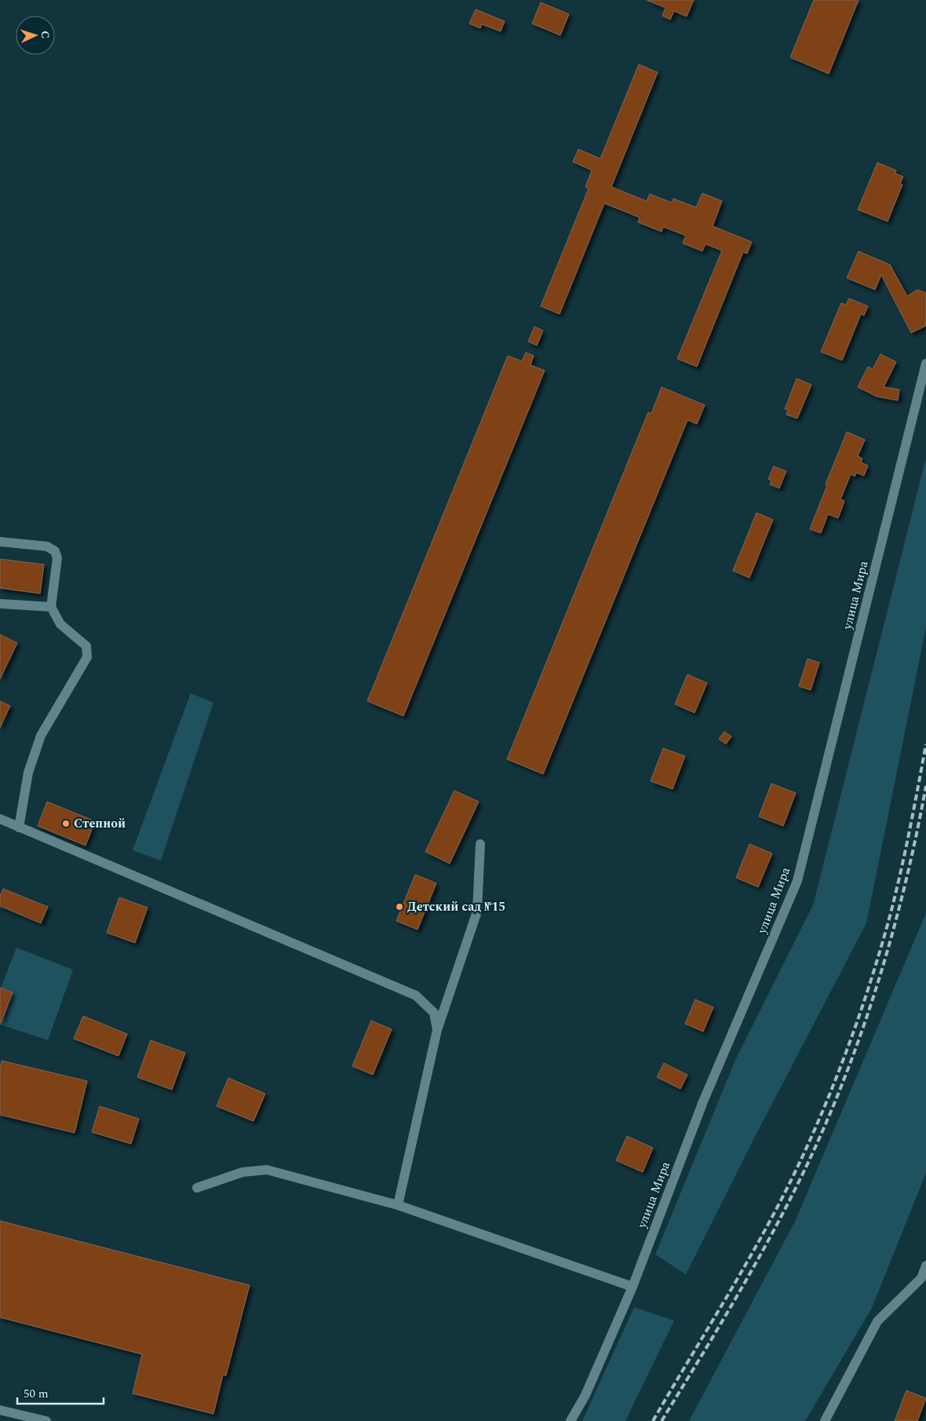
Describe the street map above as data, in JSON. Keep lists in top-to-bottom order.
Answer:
{
  "streets": {
    "street": ["улица Мира"]
  },
  "places": ["Степной", "Детский сад №15"],
  "scale_bar": "50 m",
  "north": "right"
}
